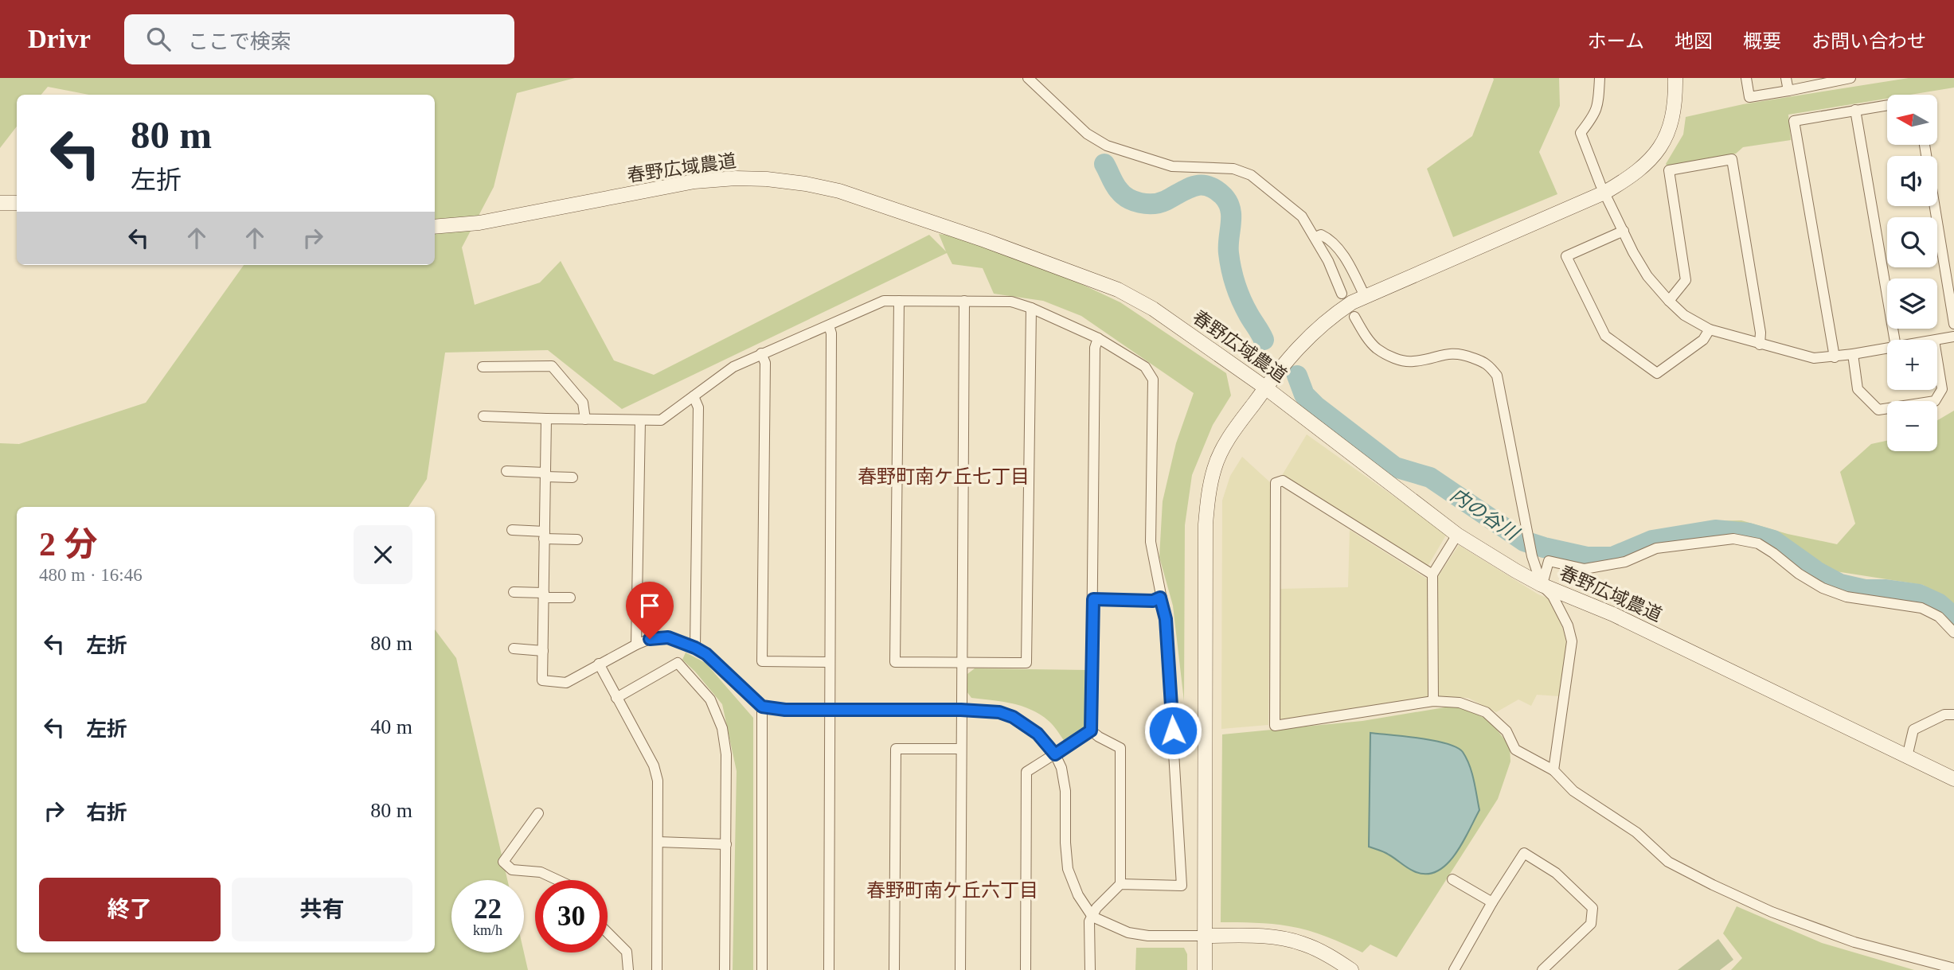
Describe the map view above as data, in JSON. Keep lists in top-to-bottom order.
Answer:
{
  "streets": {
    "street": ["春野広域農道"]
  },
  "districts": ["春野町南ケ丘七丁目", "春野町南ケ丘六丁目"],
  "water": ["内の谷川"],
  "north": "left",
  "page": {
    "header": "Drivr",
    "search": "ここで検索",
    "nav": [
      "ホーム",
      "地図",
      "概要",
      "お問い合わせ"
    ],
    "map_buttons": ["+", "−"],
    "turn": ["80 m", "左折"],
    "heading": ["2 分", "480 m · 16:46"],
    "list": [
      {
        "name": "左折",
        "value": "80 m"
      },
      {
        "name": "左折",
        "value": "40 m"
      },
      {
        "name": "右折",
        "value": "80 m"
      }
    ],
    "buttons": ["終了", "共有"],
    "speed": "22 km/h",
    "limit": "30"
  }
}
